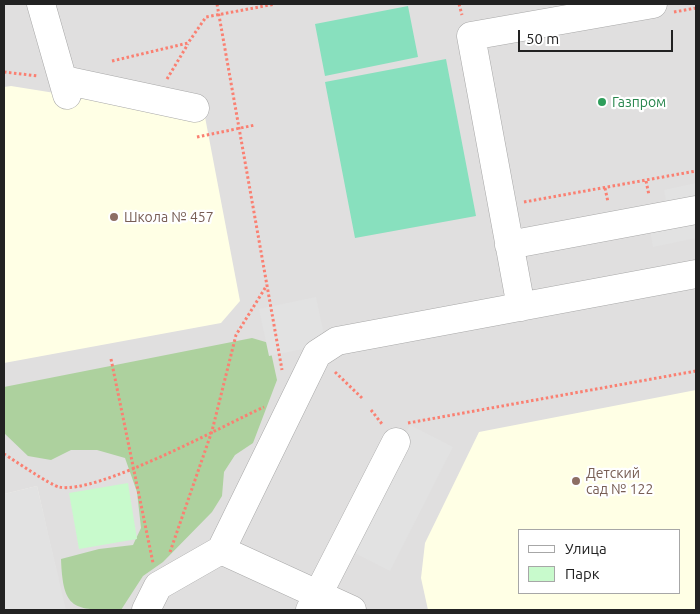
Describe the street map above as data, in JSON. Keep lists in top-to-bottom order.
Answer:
{
  "places": ["Газпром", "Школа № 457", "Детский сад № 122"],
  "legend": ["Улица", "Парк"],
  "scale_bar": "50 m"
}
